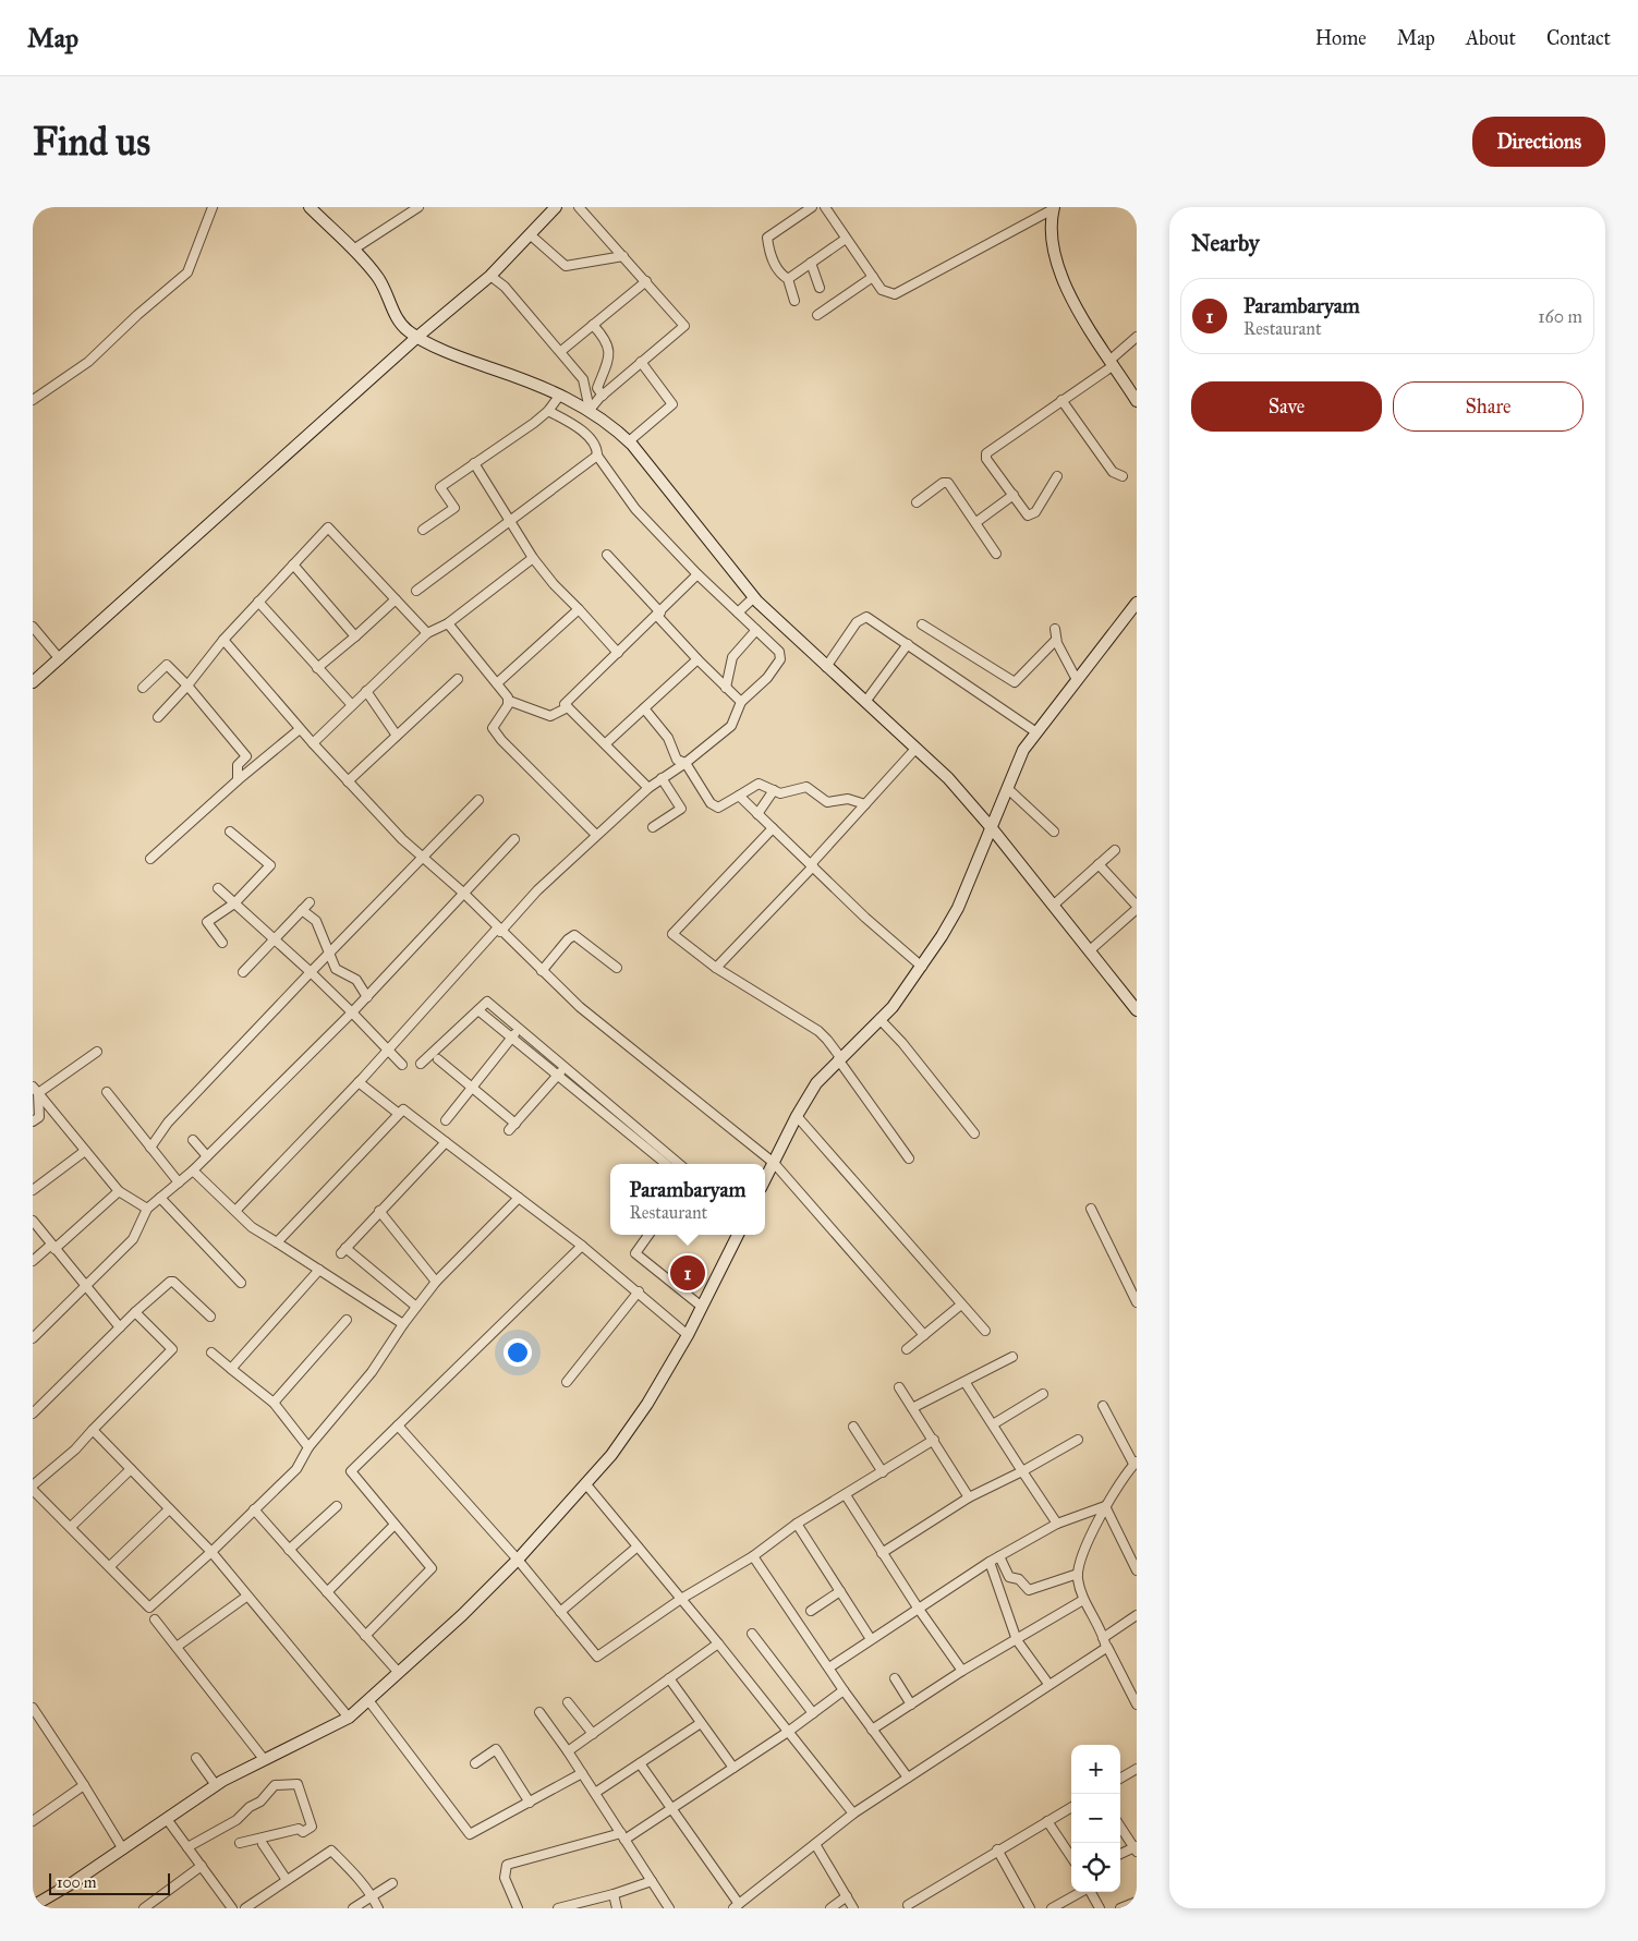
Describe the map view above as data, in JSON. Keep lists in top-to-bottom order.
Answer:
{
  "scale_bar": "100 m",
  "page": {
    "header": "Map",
    "nav": [
      "Home",
      "Map",
      "About",
      "Contact"
    ],
    "buttons": [
      "Directions",
      ["Save", "Share"]
    ],
    "title": "Find us",
    "heading": "Nearby",
    "list": [
      {
        "mark": "1",
        "name": "Parambaryam",
        "note": "Restaurant",
        "value": "160 m"
      }
    ],
    "popup": ["Parambaryam", "Restaurant"],
    "pins": "1",
    "map_buttons": ["+", "−"],
    "scale": "100 m"
  }
}
